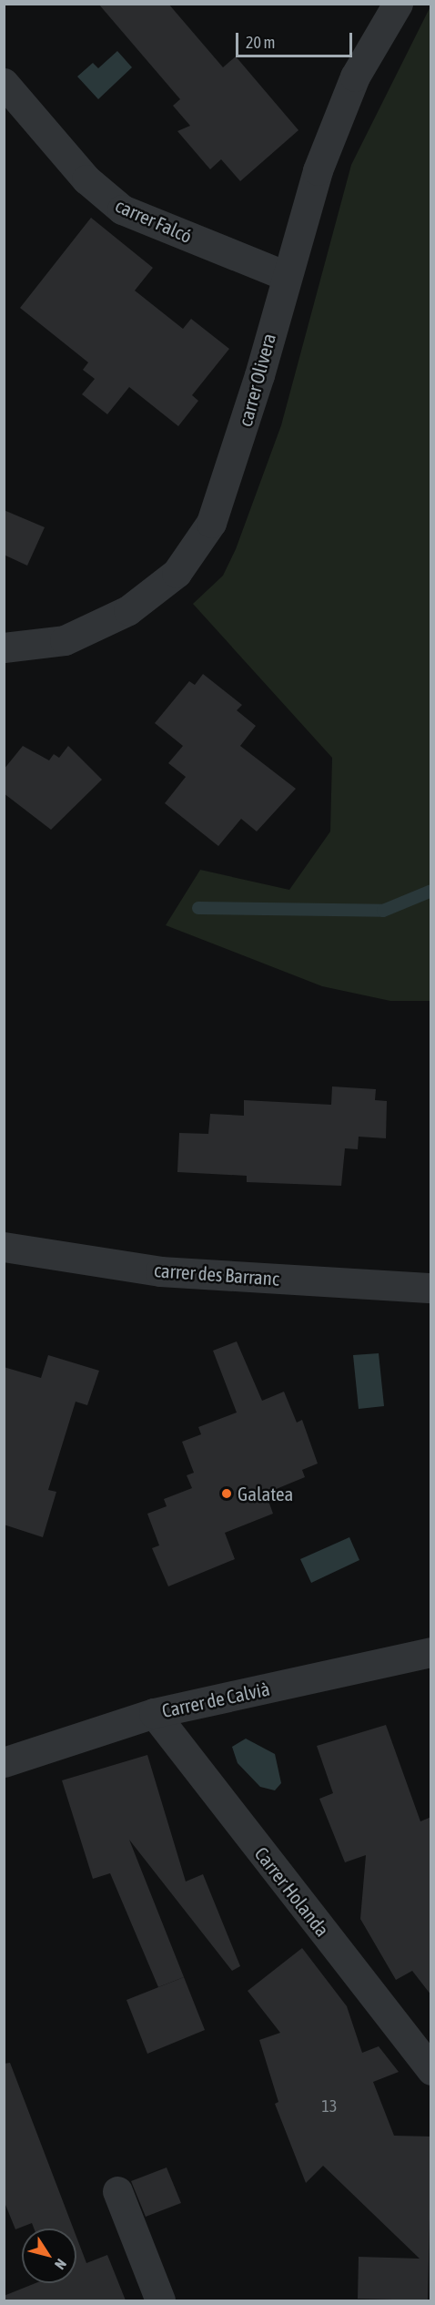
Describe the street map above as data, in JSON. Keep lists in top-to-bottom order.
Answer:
{
  "streets": {
    "street": [
      "carrer Falcó",
      "carrer Olivera",
      "carrer des Barranc",
      "Carrer de Calvià",
      "Carrer Holanda"
    ]
  },
  "crossings": [
    ["carrer Falcó", "carrer Olivera"],
    ["Carrer de Calvià", "Carrer Holanda"]
  ],
  "places": ["Galatea"],
  "house_numbers": ["13"],
  "scale_bar": "20 m",
  "north": "bottom right"
}
